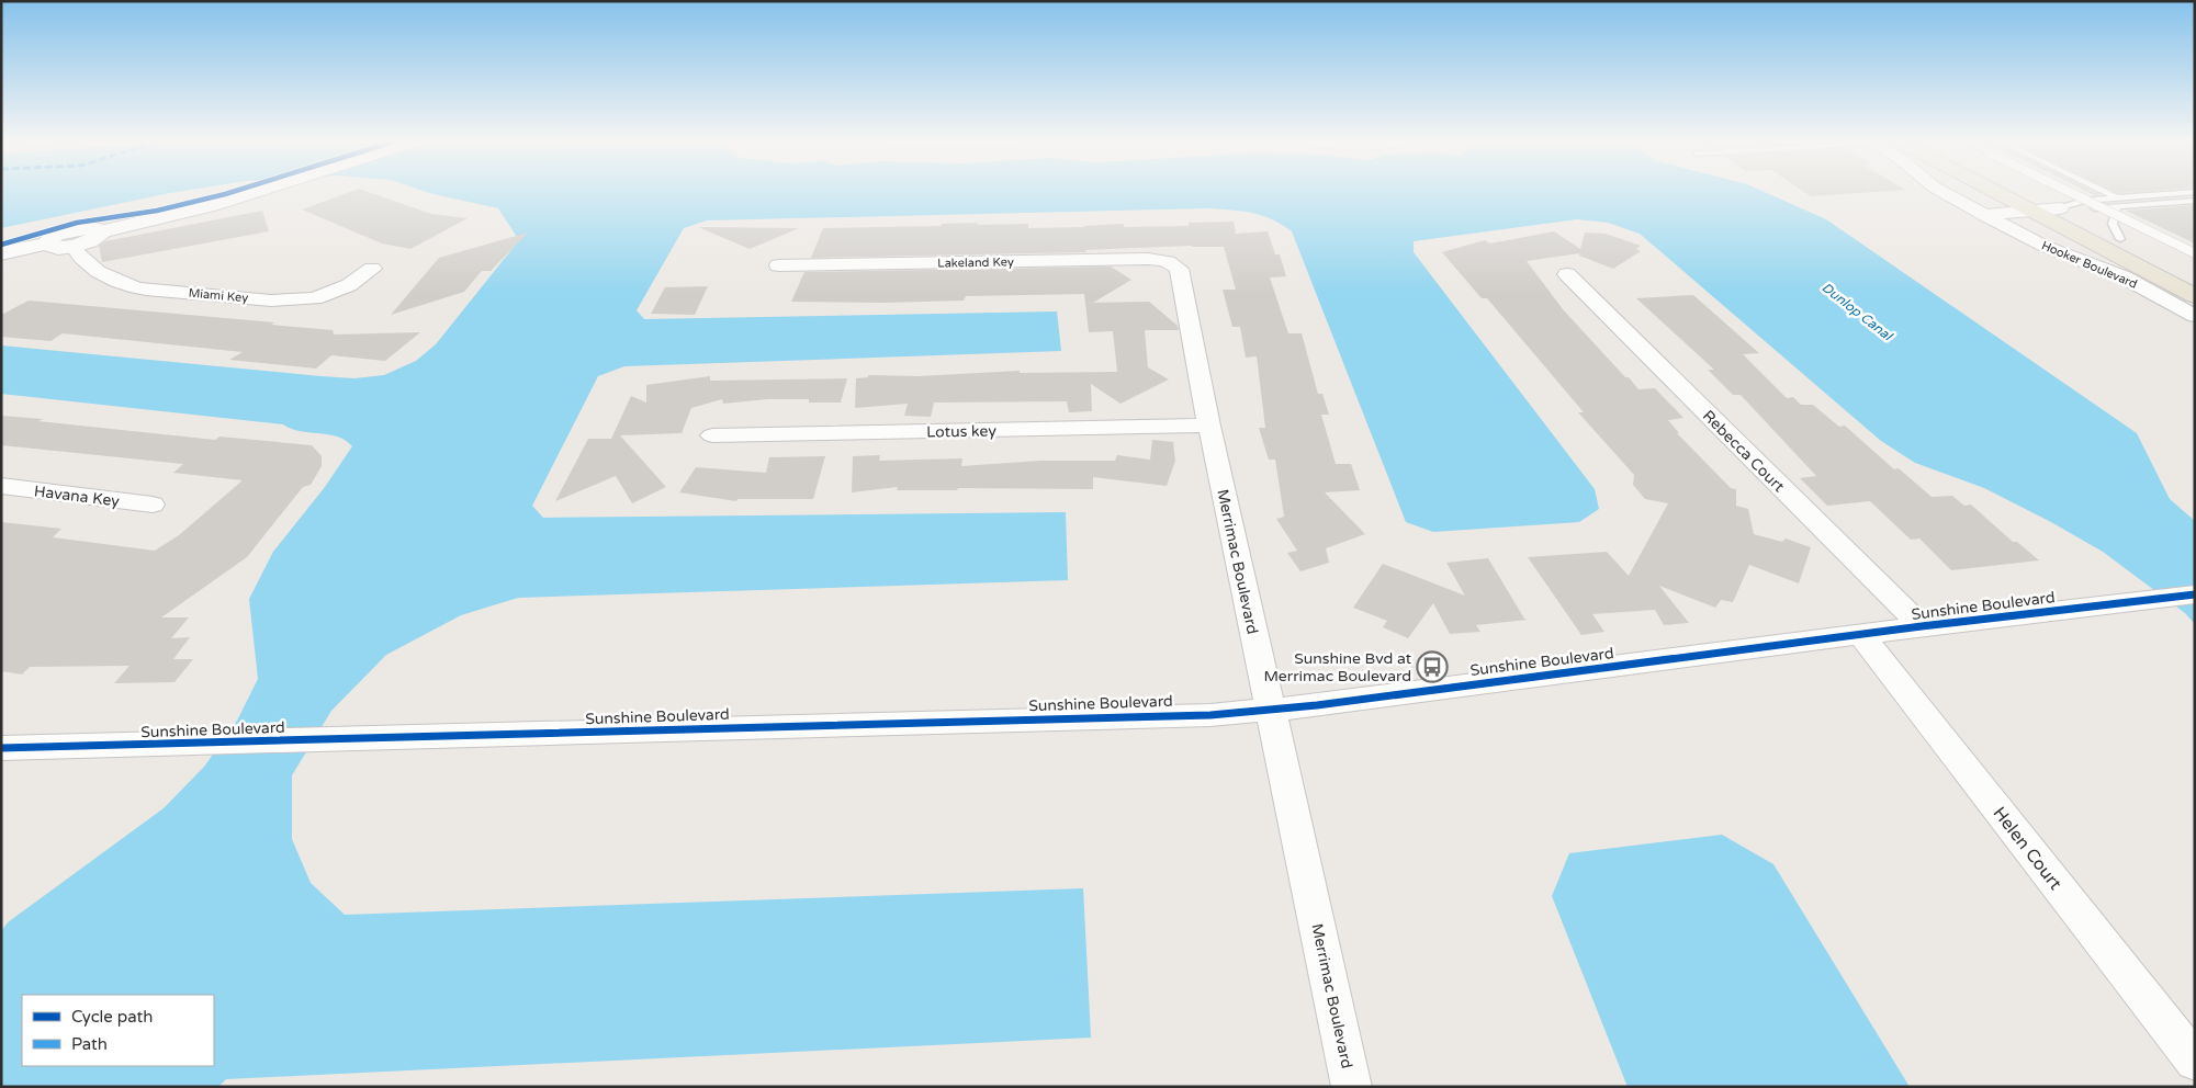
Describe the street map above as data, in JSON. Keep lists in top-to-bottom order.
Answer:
{
  "streets": {
    "main road": ["Hooker Boulevard"],
    "street": [
      "Lakeland Key",
      "Miami Key",
      "Lotus key",
      "Rebecca Court",
      "Havana Key",
      "Merrimac Boulevard",
      "Sunshine Boulevard",
      "Helen Court"
    ]
  },
  "crossings": [
    ["Lakeland Key", "Merrimac Boulevard"],
    ["Lotus key", "Merrimac Boulevard"],
    ["Rebecca Court", "Sunshine Boulevard"],
    ["Merrimac Boulevard", "Sunshine Boulevard"],
    ["Sunshine Boulevard", "Helen Court"]
  ],
  "water": ["Dunlop Canal"],
  "places": {
    "bus stop": ["Sunshine Bvd at Merrimac Boulevard"]
  },
  "legend": ["Cycle path", "Path"]
}
